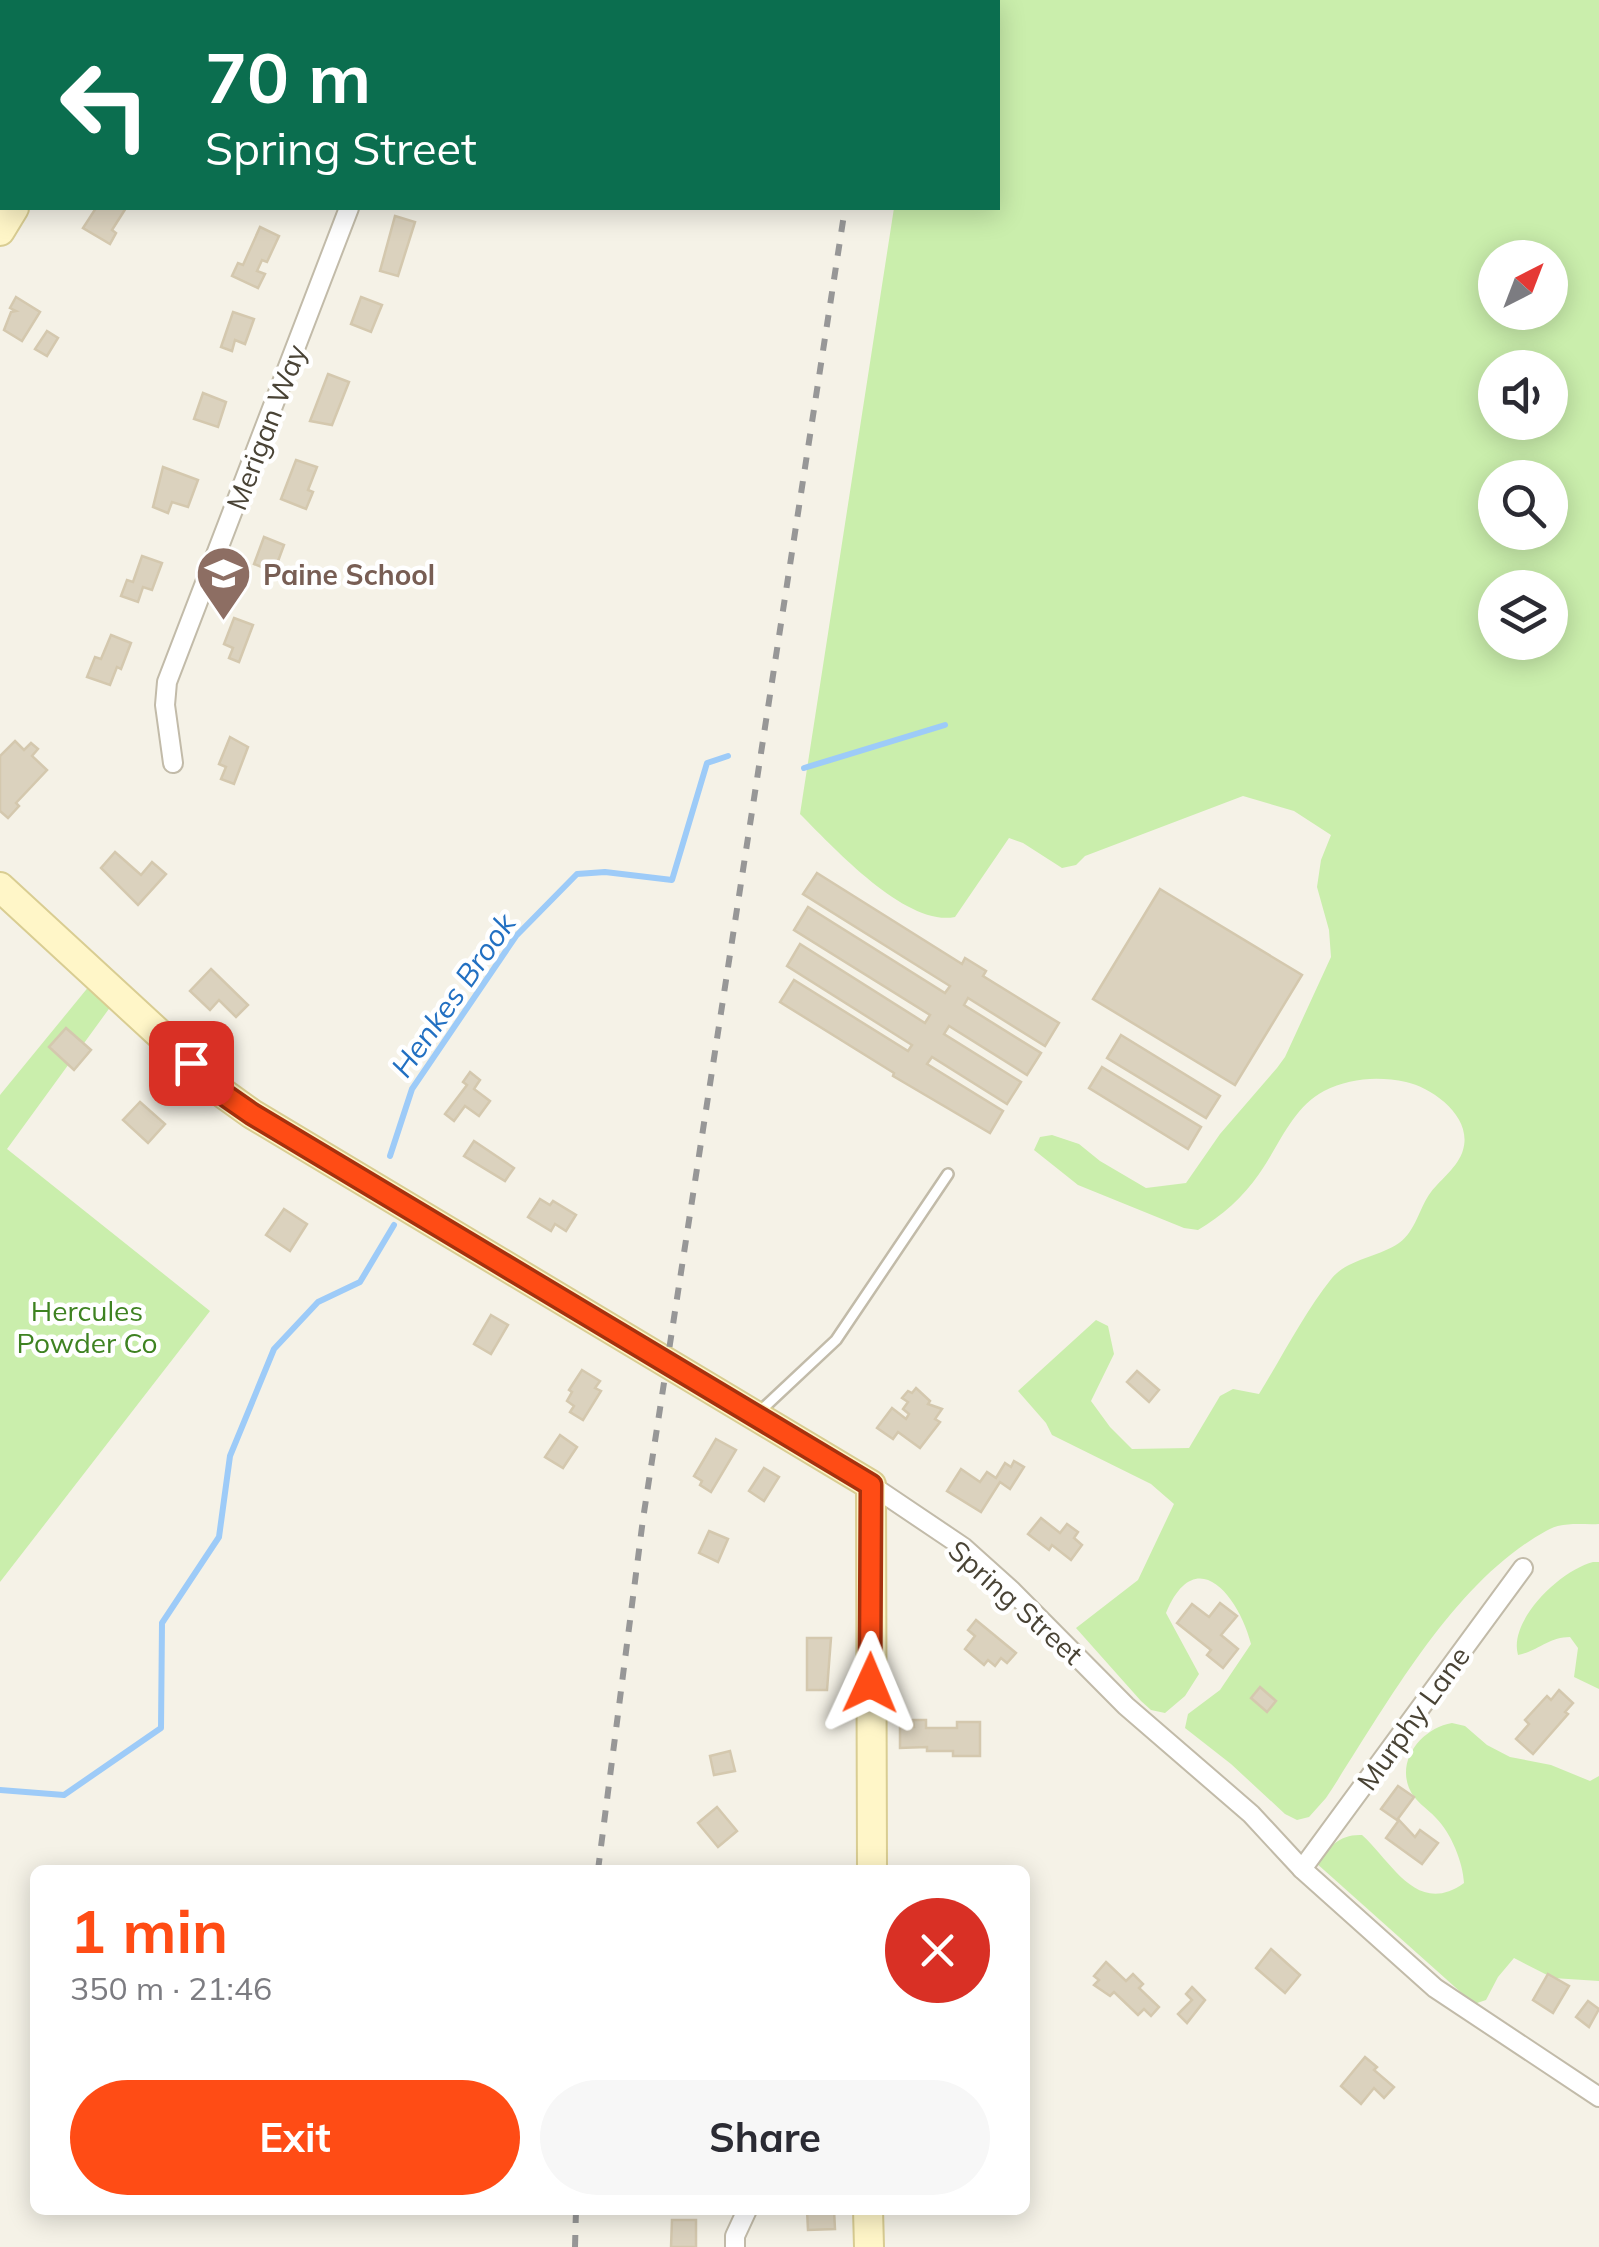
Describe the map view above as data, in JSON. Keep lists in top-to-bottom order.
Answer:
{
  "streets": {
    "street": ["Merigan Way", "Spring Street", "Murphy Lane"]
  },
  "crossings": [
    ["Spring Street", "Murphy Lane"]
  ],
  "water": ["Henkes Brook"],
  "parks": ["Hercules Powder Co"],
  "places": {
    "school or university": ["Paine School"]
  },
  "north": "top right",
  "page": {
    "turn": ["70 m", "Spring Street"],
    "heading": ["1 min", "350 m · 21:46"],
    "buttons": ["Exit", "Share"]
  }
}
